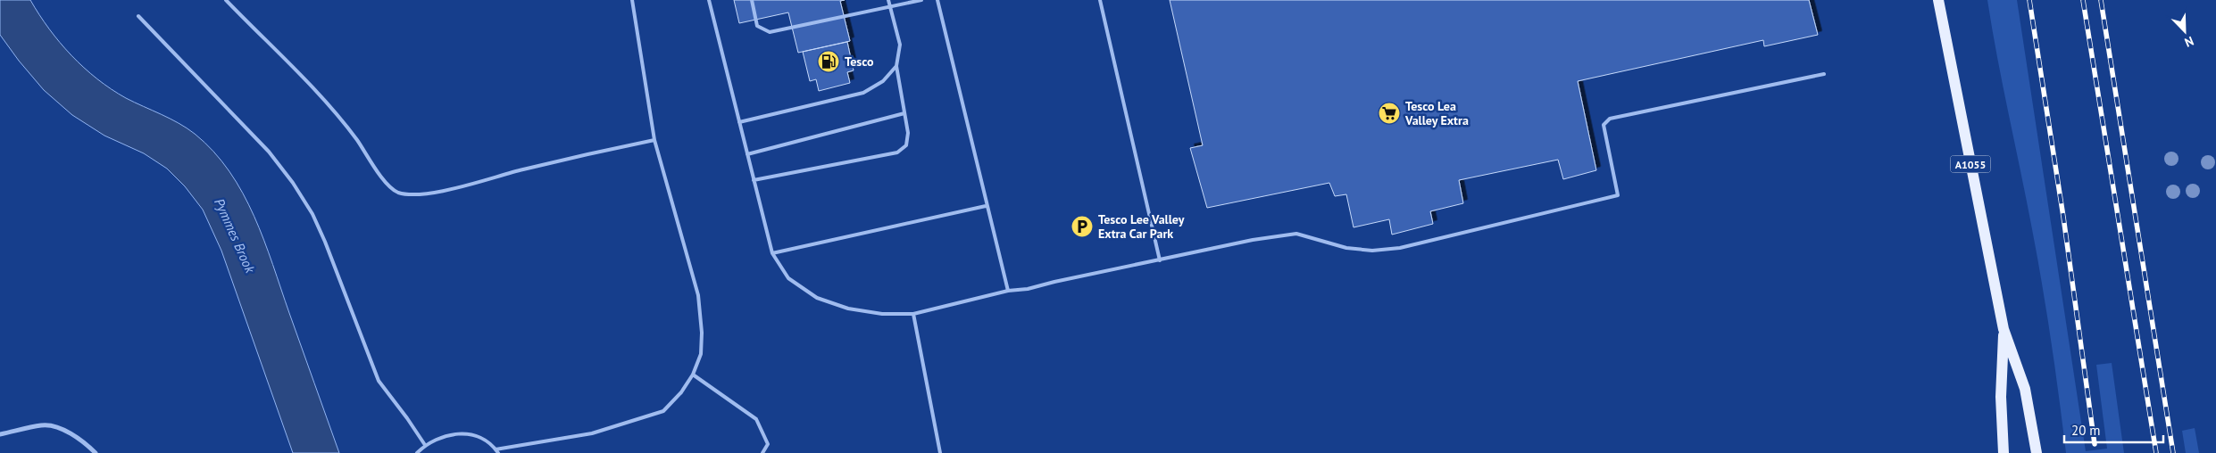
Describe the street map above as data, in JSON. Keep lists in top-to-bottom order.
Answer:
{
  "streets": {
    "main road": ["A1055"]
  },
  "water": ["Pymmes Brook"],
  "places": {
    "fuel station": ["Tesco"],
    "supermarket": ["Tesco Lea Valley Extra"],
    "parking": ["Tesco Lee Valley Extra Car Park"]
  },
  "scale_bar": "20 m",
  "north": "bottom right"
}
